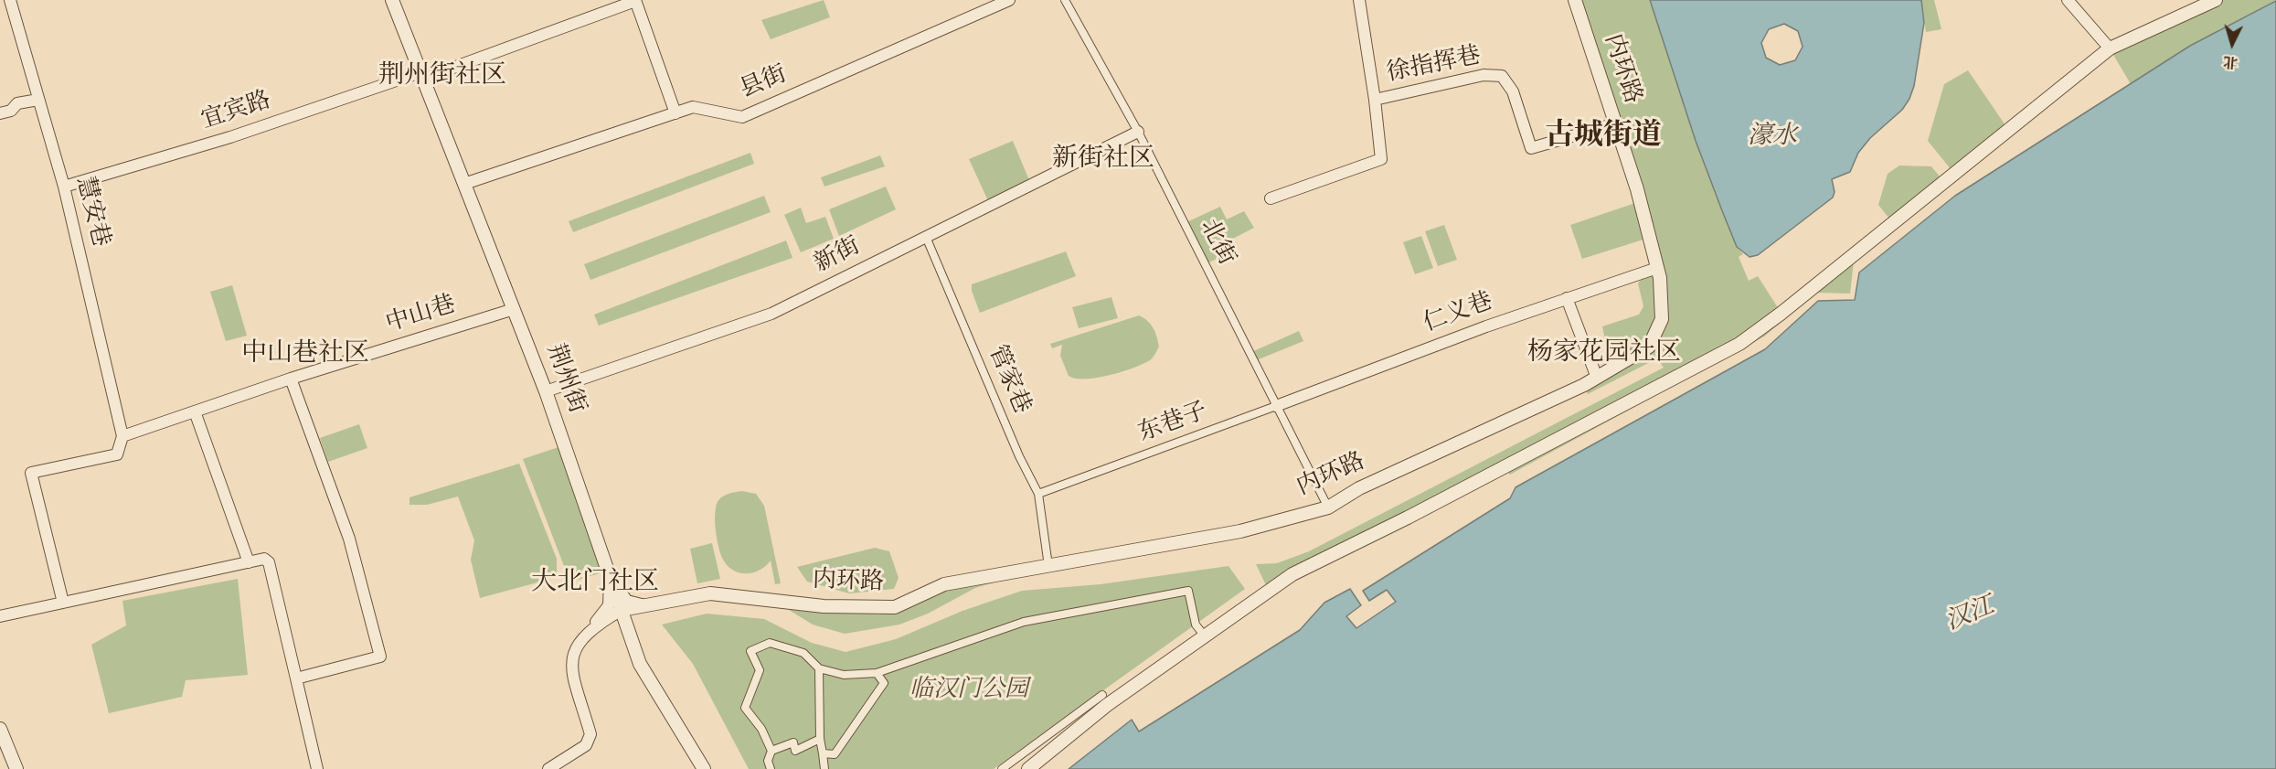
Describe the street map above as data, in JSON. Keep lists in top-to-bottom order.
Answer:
{
  "streets": {
    "street": [
      "徐指挥巷",
      "内环路",
      "县街",
      "宜宾路",
      "慧安巷",
      "北街",
      "新街",
      "仁义巷",
      "中山巷",
      "荆州街",
      "管家巷",
      "东巷子"
    ]
  },
  "crossings": [
    ["徐指挥巷", "内环路"],
    ["内环路", "北街"],
    ["内环路", "仁义巷"],
    ["内环路", "荆州街"],
    ["内环路", "管家巷"],
    ["县街", "荆州街"],
    ["宜宾路", "慧安巷"],
    ["宜宾路", "荆州街"],
    ["慧安巷", "中山巷"],
    ["北街", "新街"],
    ["北街", "仁义巷"],
    ["北街", "东巷子"],
    ["新街", "荆州街"],
    ["新街", "管家巷"],
    ["仁义巷", "东巷子"],
    ["中山巷", "荆州街"],
    ["管家巷", "东巷子"]
  ],
  "districts": [
    "荆州街社区",
    "古城街道",
    "新街社区",
    "杨家花园社区",
    "中山巷社区",
    "大北门社区"
  ],
  "water": ["濠水", "汉江"],
  "parks": ["临汉门公园"],
  "north": "bottom"
}
